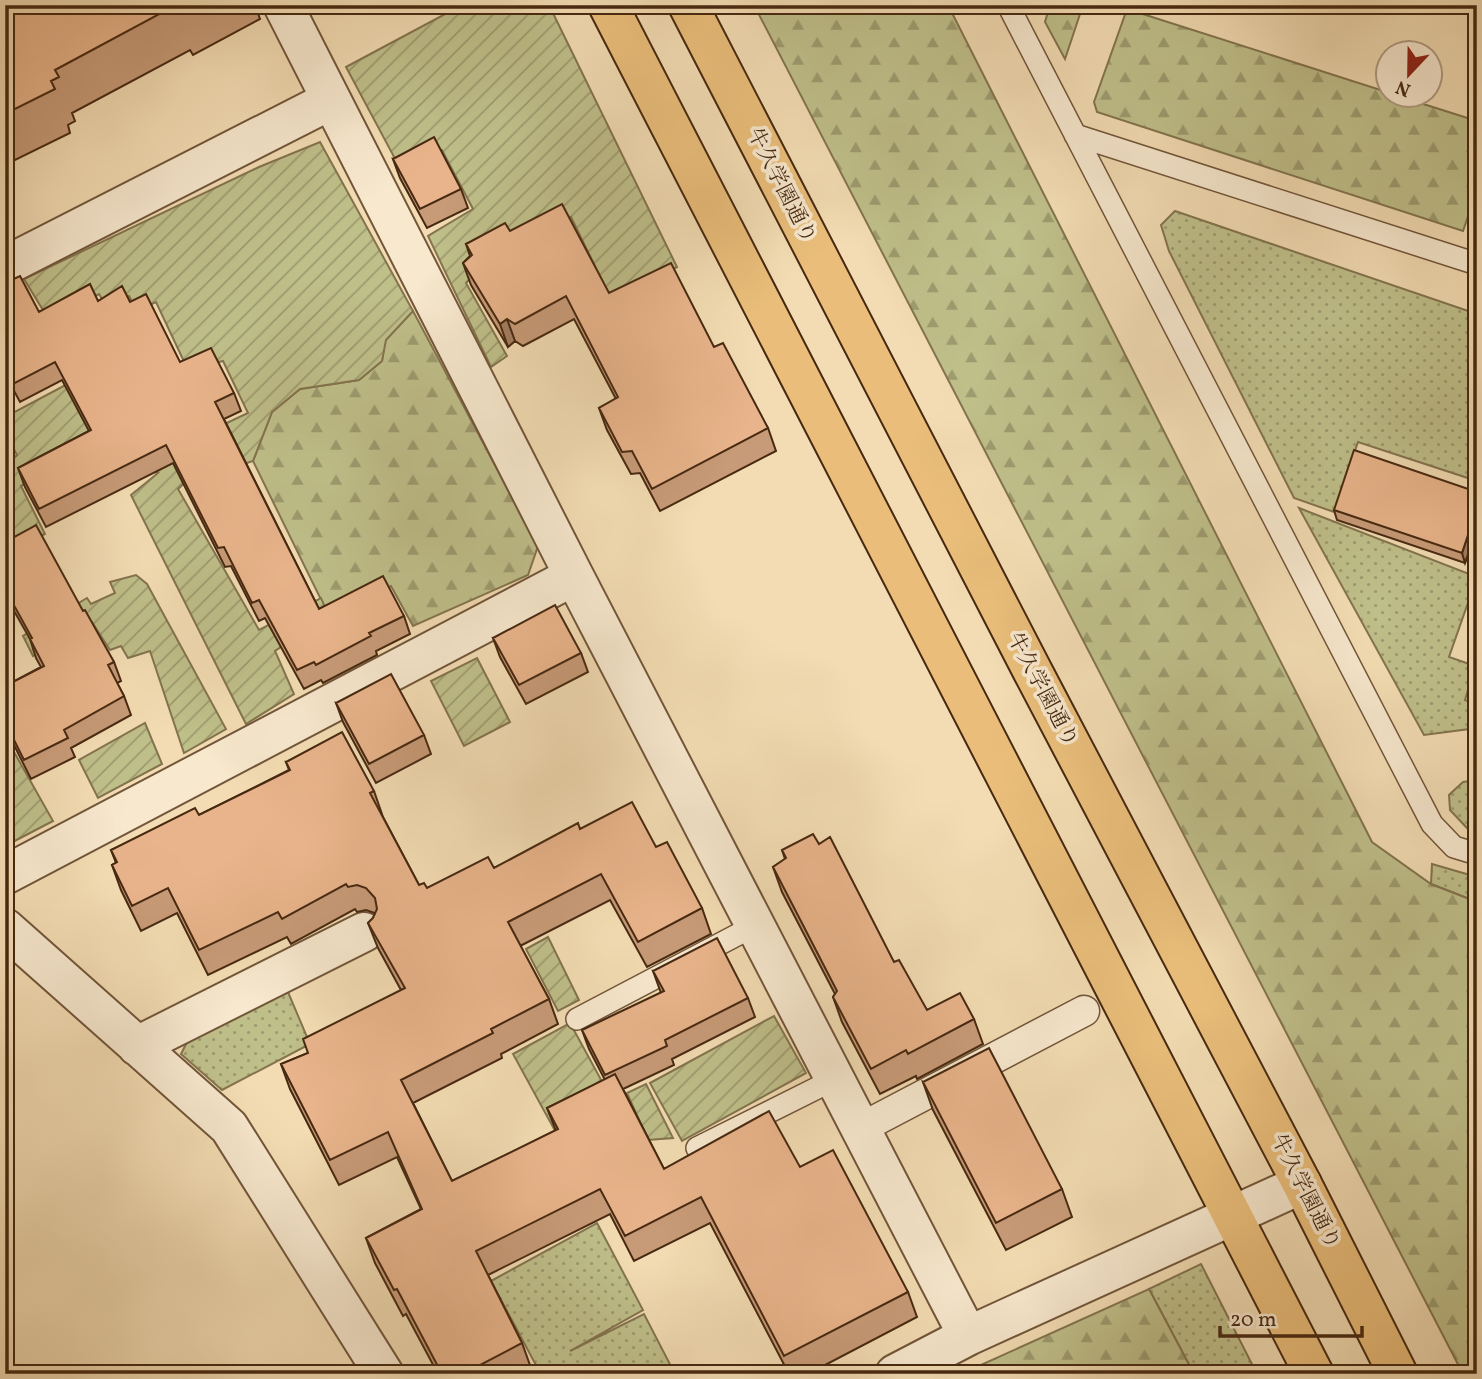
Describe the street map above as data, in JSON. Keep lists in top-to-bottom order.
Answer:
{
  "streets": {
    "highway": ["牛久学園通り"]
  },
  "scale_bar": "20 m",
  "north": "bottom"
}
